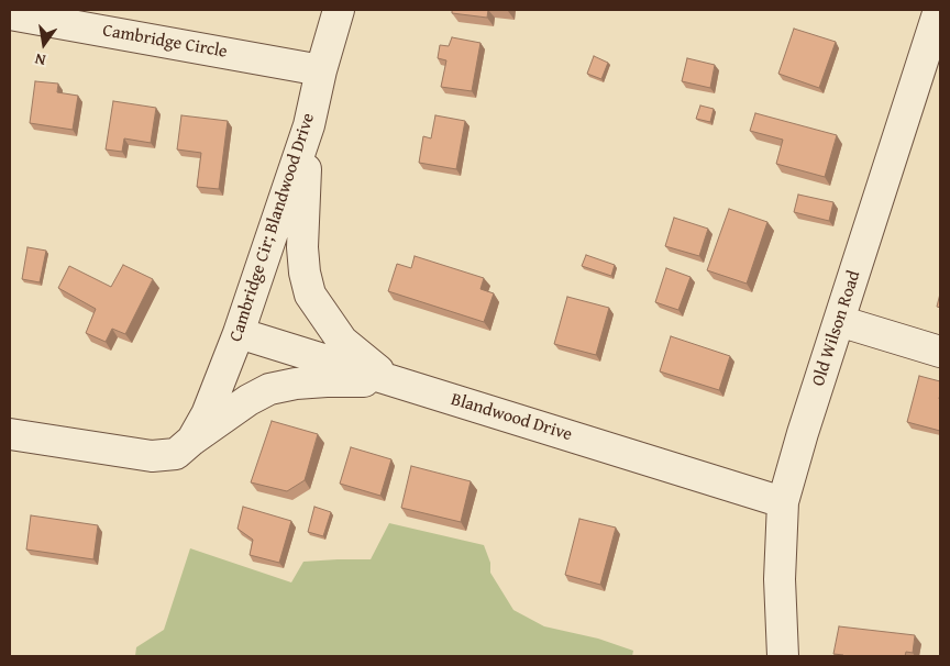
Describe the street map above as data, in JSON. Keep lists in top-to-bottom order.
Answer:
{
  "streets": {
    "street": [
      "Cambridge Circle",
      "Cambridge Cir; Blandwood Drive",
      "Old Wilson Road",
      "Blandwood Drive"
    ]
  },
  "crossings": [
    ["Cambridge Circle", "Cambridge Cir; Blandwood Drive"],
    ["Cambridge Cir; Blandwood Drive", "Blandwood Drive"],
    ["Old Wilson Road", "Blandwood Drive"]
  ],
  "north": "bottom"
}
